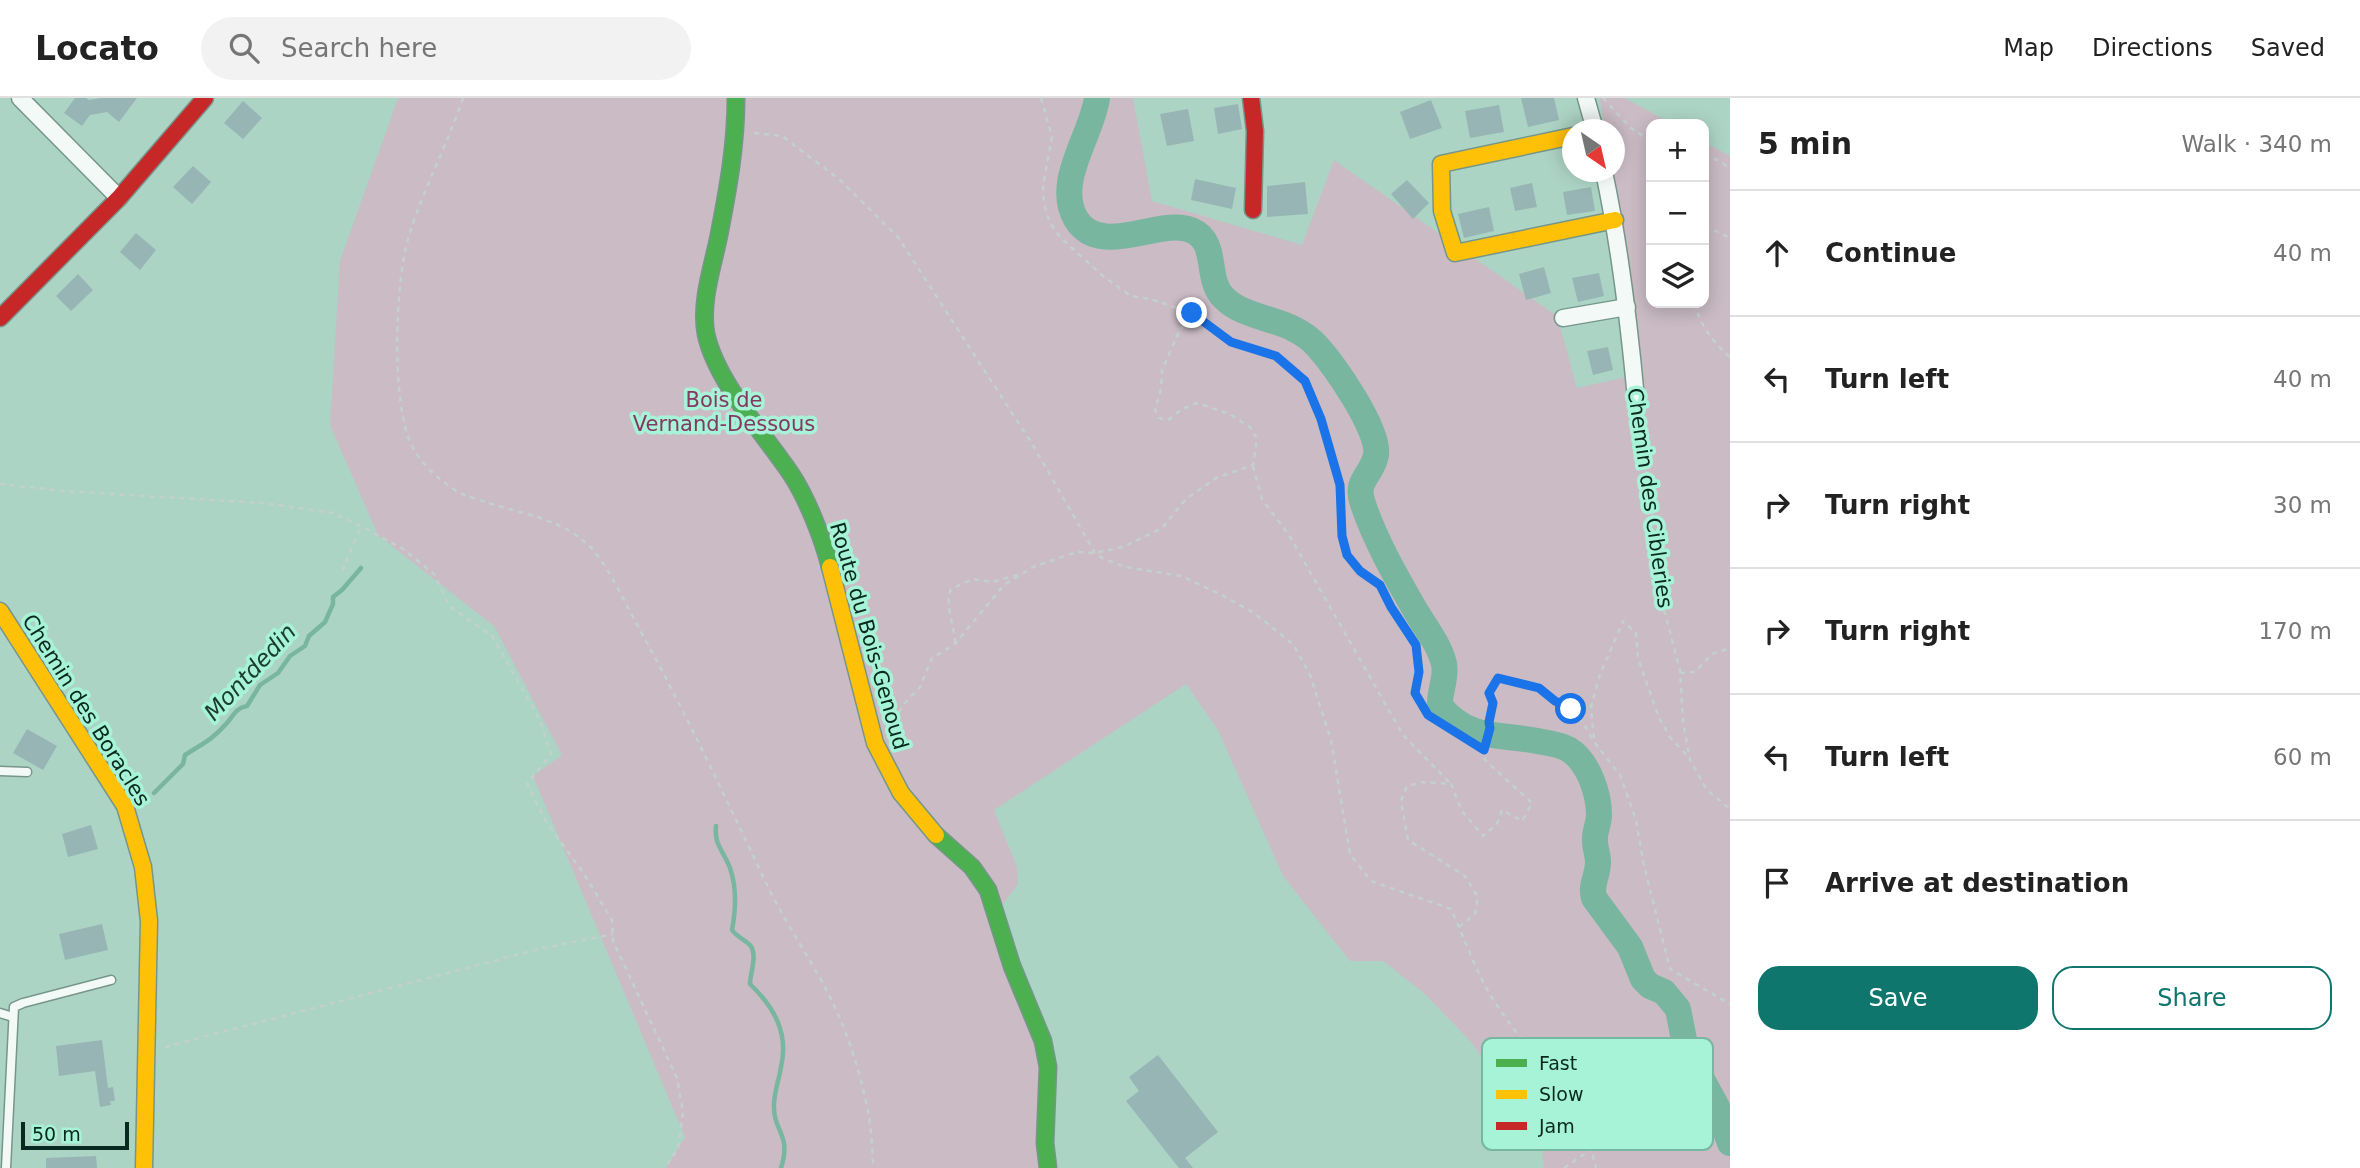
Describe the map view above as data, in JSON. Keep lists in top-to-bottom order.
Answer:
{
  "streets": {
    "street": ["Chemin des Cibleries", "Route du Bois-Genoud", "Chemin des Boracles"]
  },
  "water": ["Montdedin"],
  "parks": ["Bois de Vernand-Dessous"],
  "legend": ["Fast", "Slow", "Jam"],
  "scale_bar": "50 m",
  "north": "bottom right",
  "page": {
    "header": "Locato",
    "search": "Search here",
    "nav": ["Map", "Directions", "Saved"],
    "heading": ["5 min", "Walk · 340 m"],
    "map_buttons": ["+", "−"],
    "list": [
      ["Continue", "40 m"],
      ["Turn left", "40 m"],
      ["Turn right", "30 m"],
      ["Turn right", "170 m"],
      ["Turn left", "60 m"],
      "Arrive at destination"
    ],
    "buttons": ["Save", "Share"],
    "scale": "50 m"
  }
}
